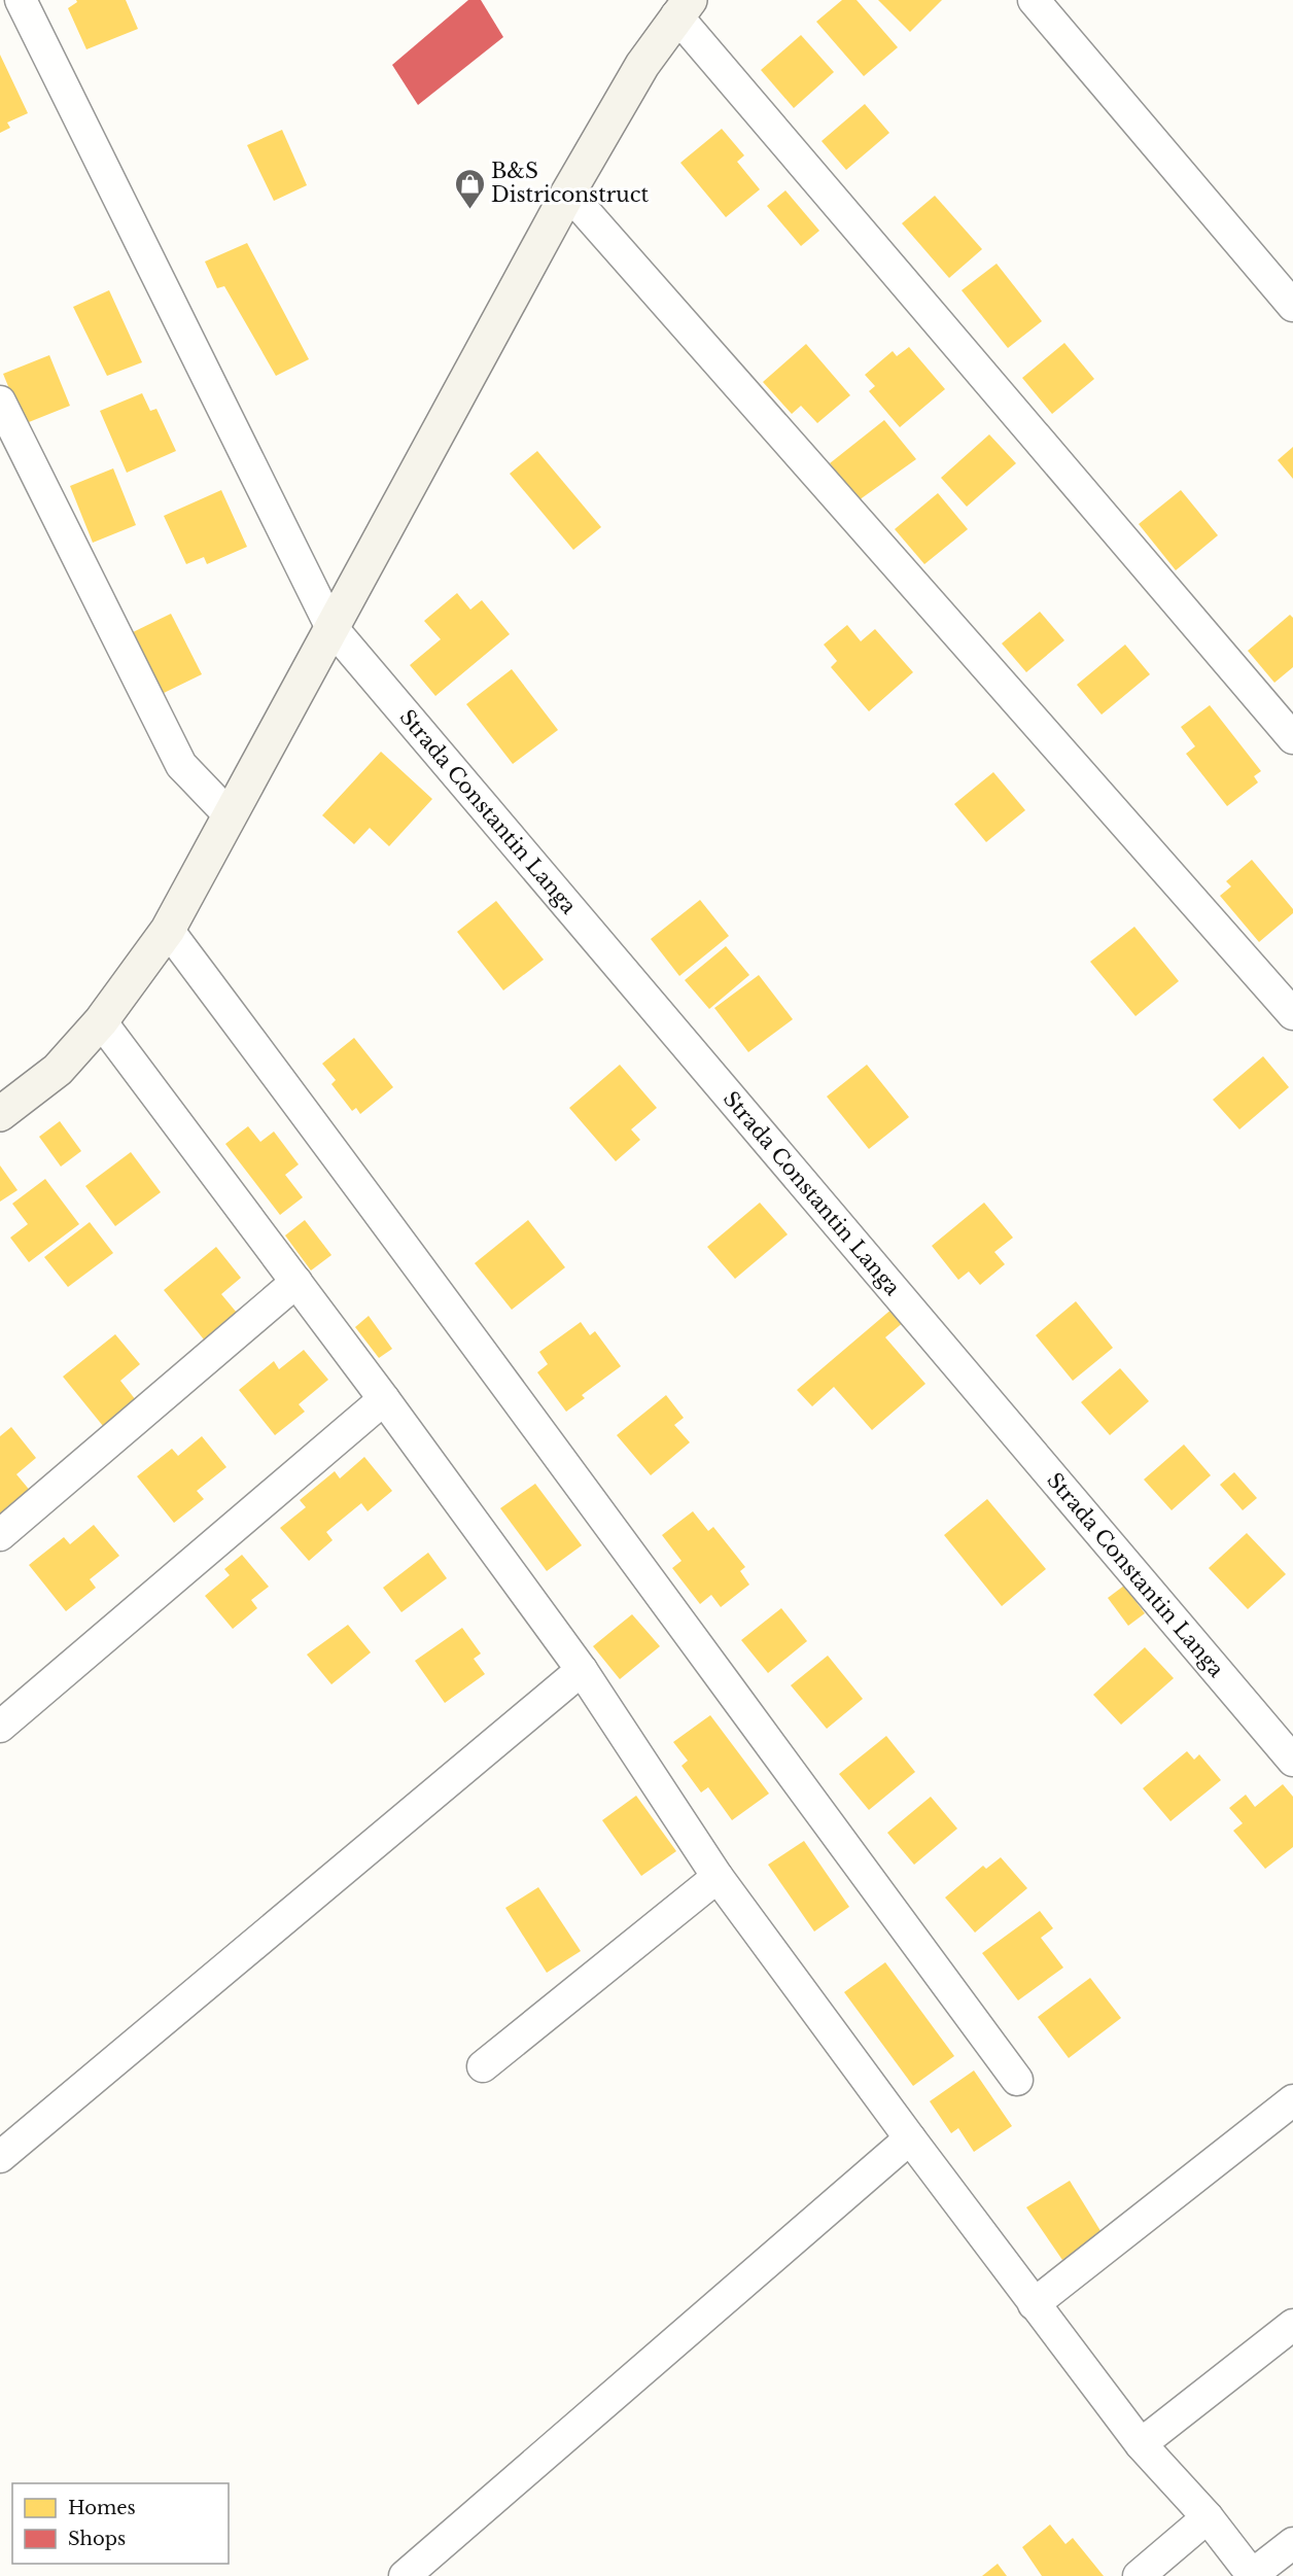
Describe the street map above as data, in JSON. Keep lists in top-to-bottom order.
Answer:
{
  "streets": {
    "street": ["Strada Constantin Langa"]
  },
  "places": {
    "shop": ["B&S Districonstruct"]
  },
  "legend": ["Homes", "Shops"]
}
